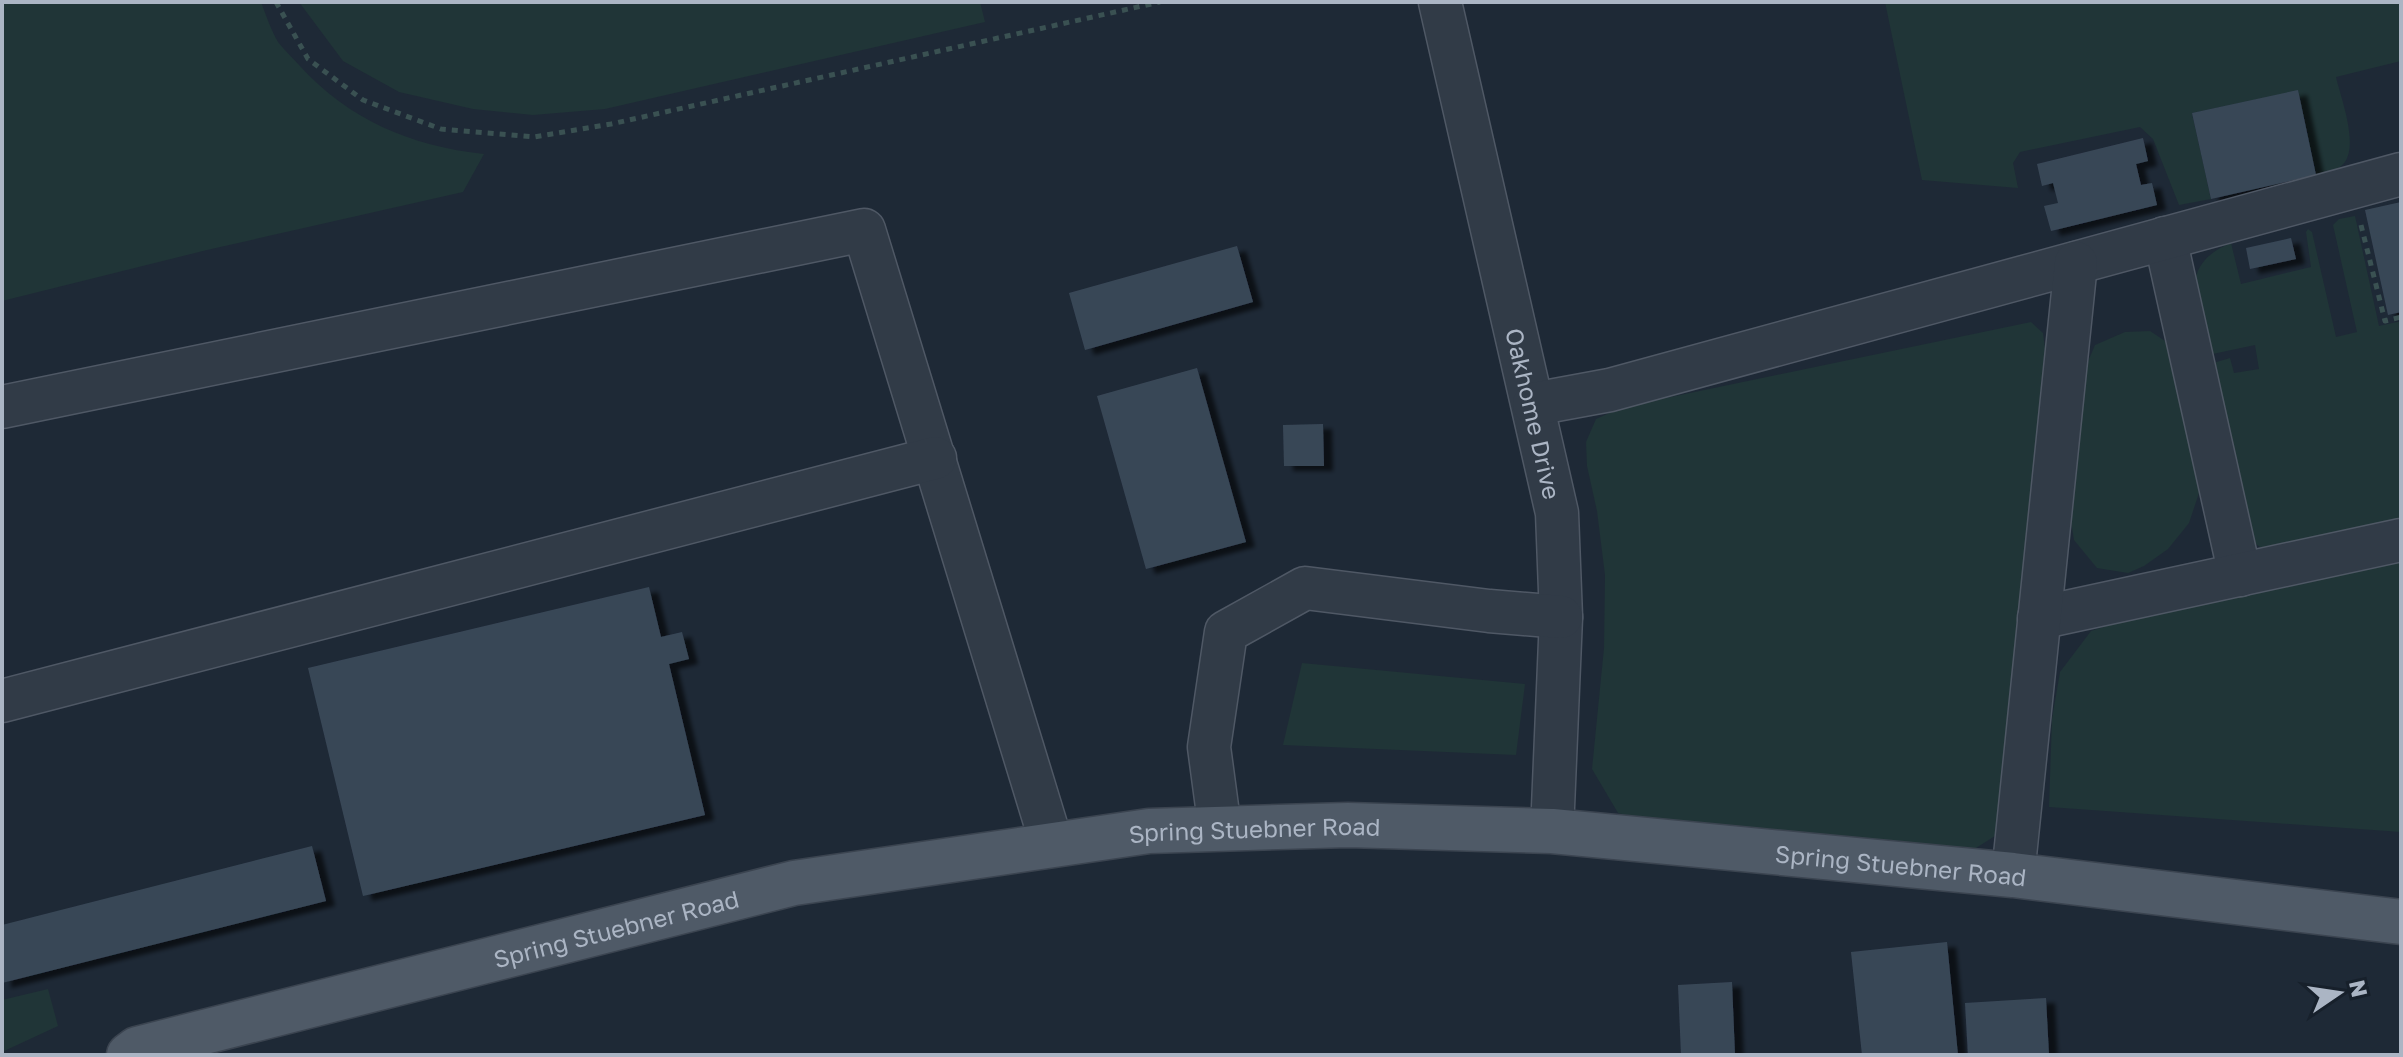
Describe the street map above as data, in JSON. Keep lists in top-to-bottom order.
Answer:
{
  "streets": {
    "main road": ["Spring Stuebner Road"],
    "street": ["Oakhome Drive"]
  },
  "crossings": [
    ["Oakhome Drive", "Spring Stuebner Road"]
  ],
  "north": "right"
}
